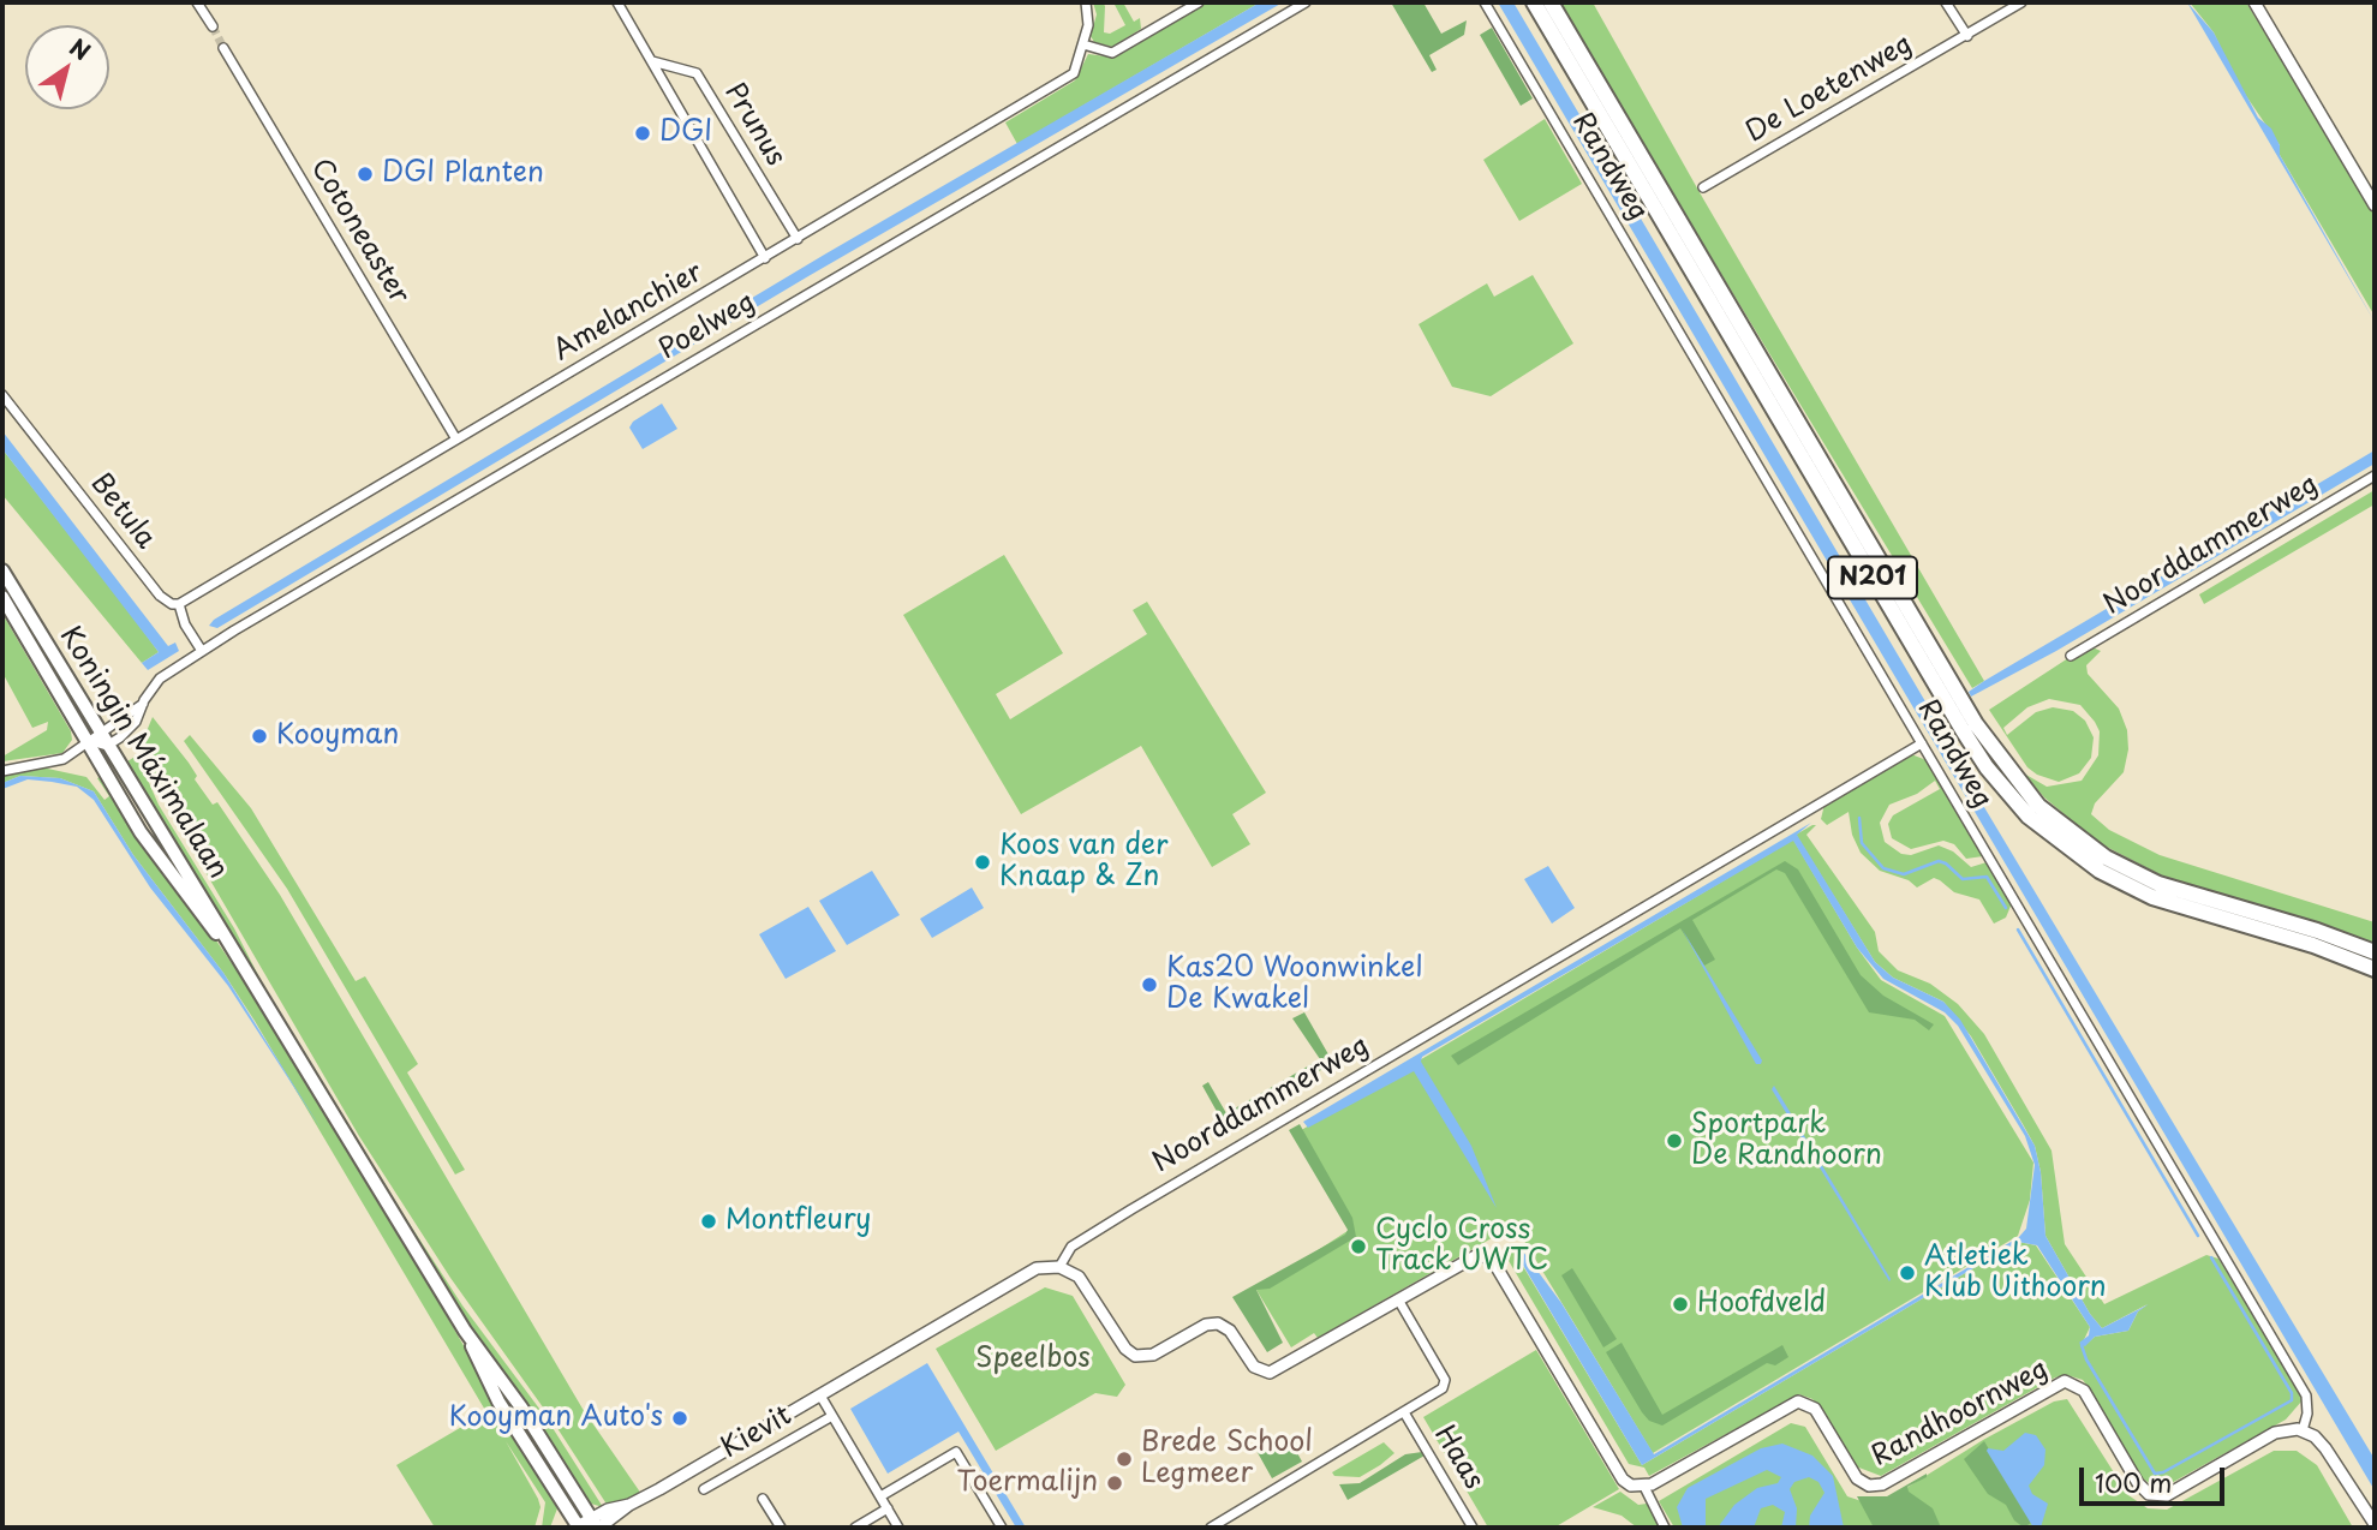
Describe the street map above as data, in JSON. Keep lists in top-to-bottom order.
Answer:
{
  "streets": {
    "highway": ["N201"],
    "main road": ["Koningin Máximalaan"],
    "street": [
      "De Loetenweg",
      "Prunus",
      "Randweg",
      "Cotoneaster",
      "Amelanchier",
      "Poelweg",
      "Betula",
      "Noorddammerweg",
      "Randhoornweg",
      "Kievit",
      "Haas"
    ]
  },
  "crossings": [
    ["Prunus", "Amelanchier"],
    ["Randweg", "Noorddammerweg"],
    ["Randweg", "Randhoornweg"],
    ["Cotoneaster", "Amelanchier"],
    ["Amelanchier", "Betula"],
    ["Poelweg", "Betula"],
    ["Poelweg", "Koningin Máximalaan"]
  ],
  "parks": ["Speelbos"],
  "places": [
    "DGI",
    "DGI Planten",
    "Kooyman",
    "Koos van der Knaap & Zn",
    "Kas20 Woonwinkel De Kwakel",
    "Sportpark De Randhoorn",
    "Montfleury",
    "Cyclo Cross Track UWTC",
    "Atletiek Klub Uithoorn",
    "Hoofdveld",
    "Kooyman Auto's",
    "Brede School Legmeer",
    "Toermalijn"
  ],
  "scale_bar": "100 m",
  "north": "top right"
}
